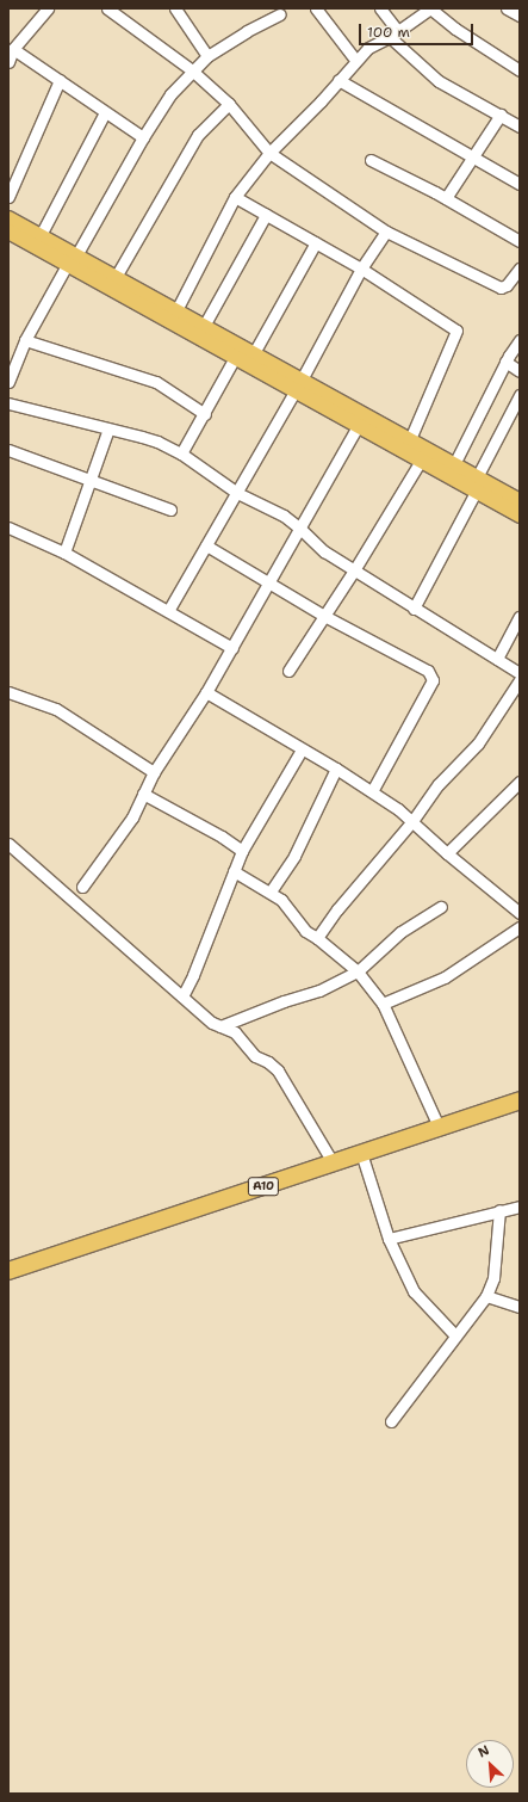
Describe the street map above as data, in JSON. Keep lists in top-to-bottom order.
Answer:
{
  "streets": {
    "highway": ["A10"]
  },
  "scale_bar": "100 m",
  "north": "top left"
}
